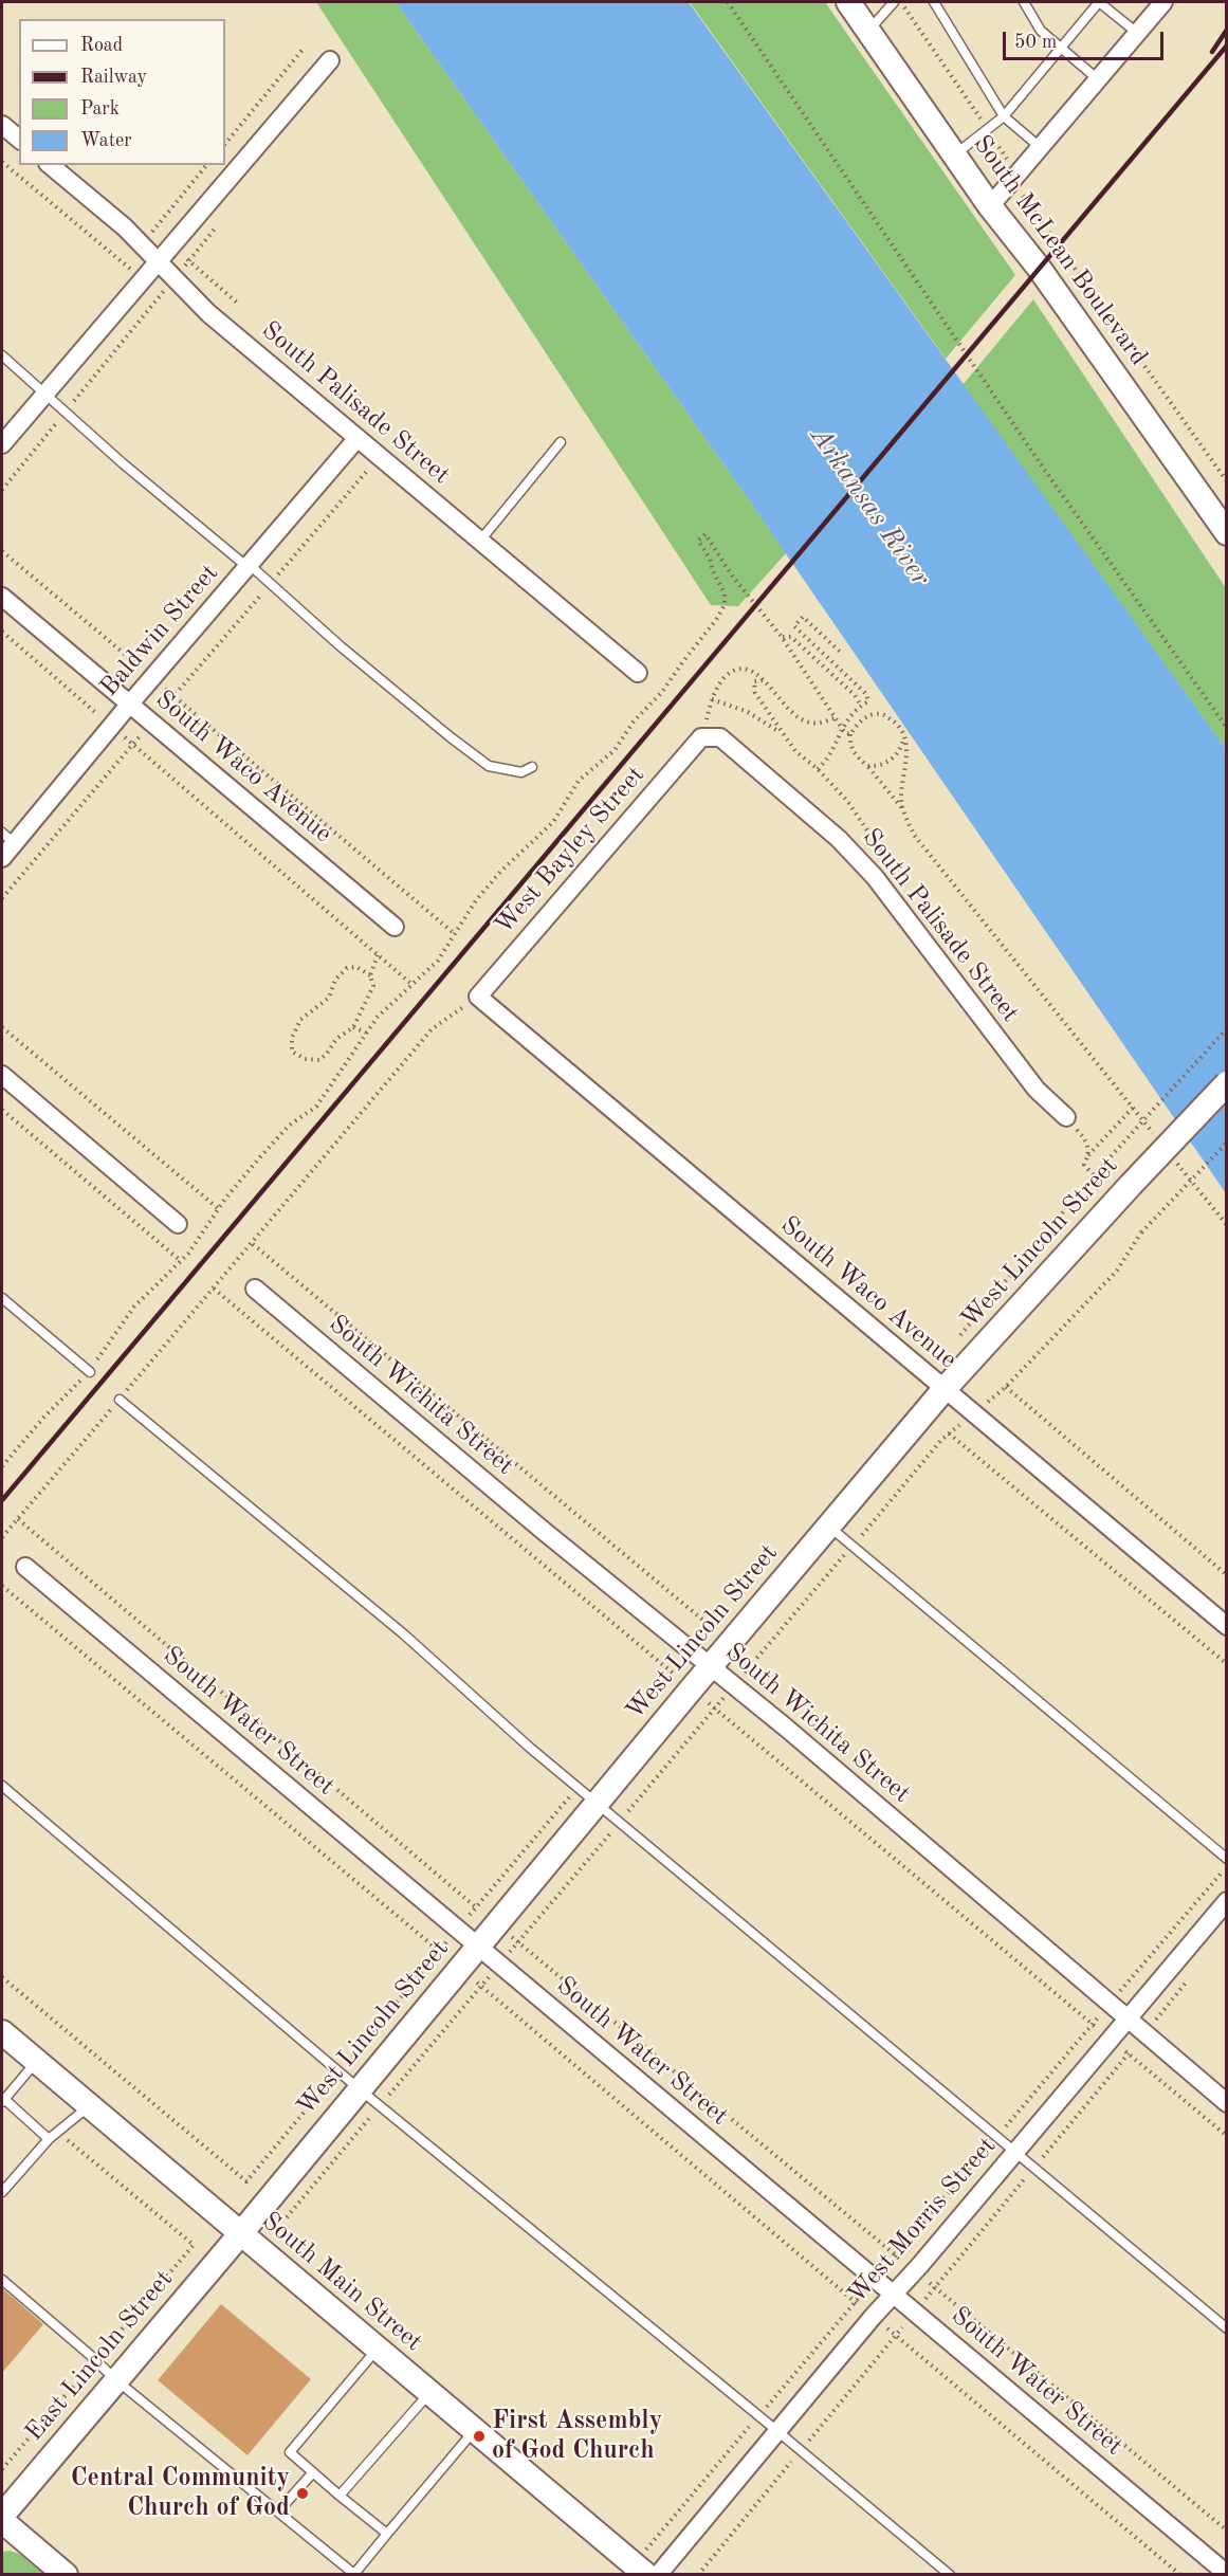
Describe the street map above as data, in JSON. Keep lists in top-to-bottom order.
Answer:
{
  "streets": {
    "street": [
      "South McLean Boulevard",
      "South Palisade Street",
      "Baldwin Street",
      "South Waco Avenue",
      "West Bayley Street",
      "West Lincoln Street",
      "South Wichita Street",
      "South Water Street",
      "West Morris Street",
      "South Main Street",
      "East Lincoln Street"
    ]
  },
  "crossings": [
    ["South Palisade Street", "Baldwin Street"],
    ["South Palisade Street", "West Bayley Street"],
    ["Baldwin Street", "South Waco Avenue"],
    ["South Waco Avenue", "West Bayley Street"],
    ["South Waco Avenue", "West Lincoln Street"],
    ["West Lincoln Street", "South Wichita Street"],
    ["West Lincoln Street", "South Water Street"],
    ["West Lincoln Street", "South Main Street"],
    ["West Lincoln Street", "East Lincoln Street"],
    ["South Wichita Street", "West Morris Street"],
    ["South Water Street", "West Morris Street"],
    ["South Main Street", "East Lincoln Street"]
  ],
  "water": ["Arkansas River"],
  "places": ["First Assembly of God Church", "Central Community Church of God"],
  "legend": [
    "Road",
    "Railway",
    "Park",
    "Water"
  ],
  "scale_bar": "50 m"
}
